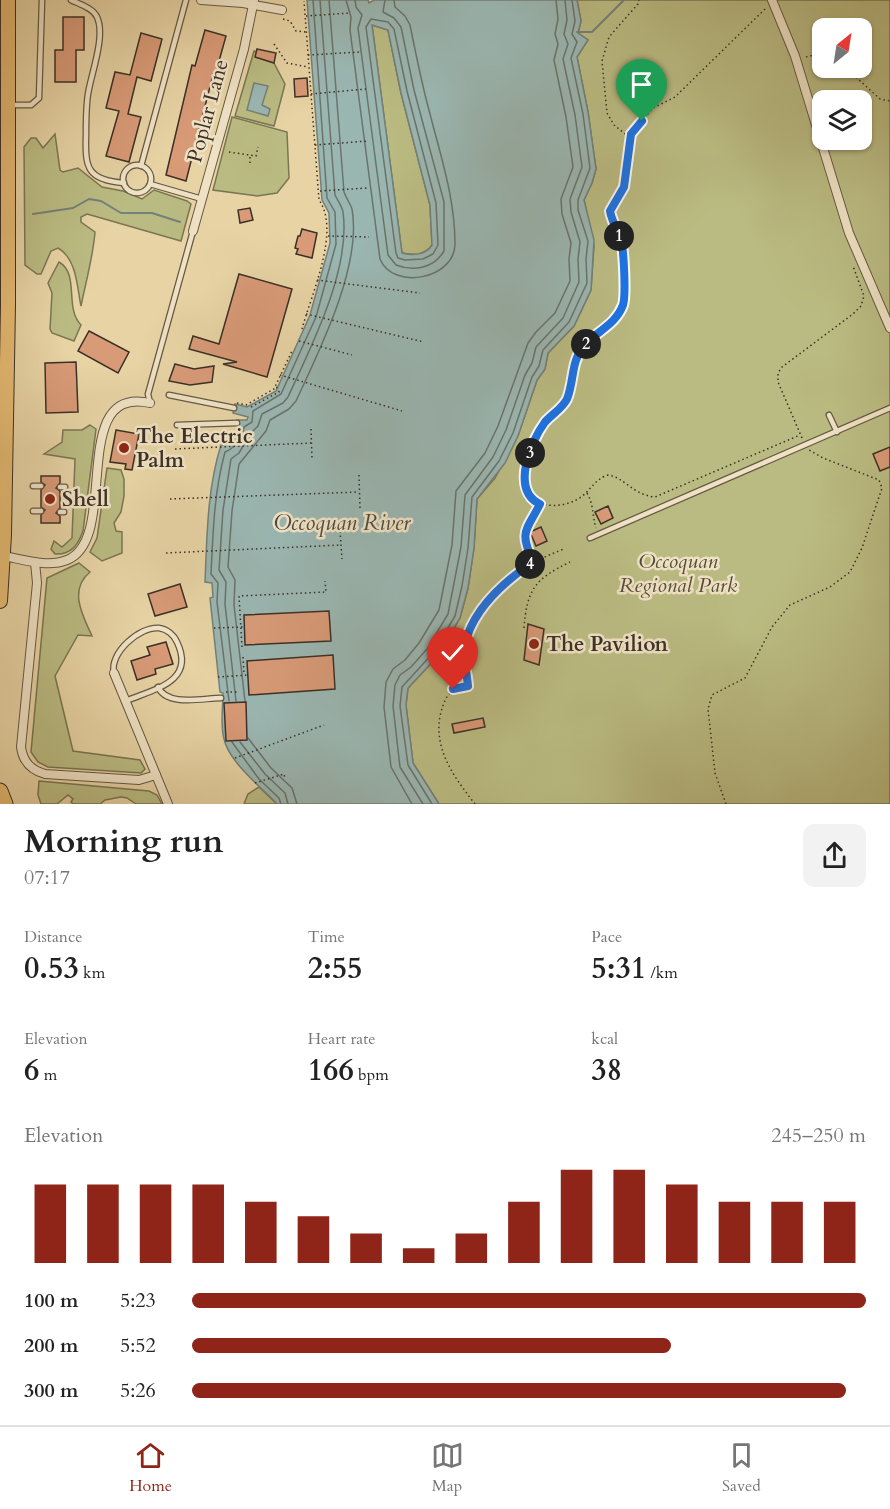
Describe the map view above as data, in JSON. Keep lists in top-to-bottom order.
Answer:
{
  "streets": {
    "street": ["Poplar Lane"]
  },
  "water": ["Occoquan River"],
  "parks": ["Occoquan Regional Park"],
  "places": ["The Electric Palm", "Shell", "The Pavilion"],
  "north": "top right",
  "page": {
    "pins": [
      "1",
      "2",
      "3",
      "4"
    ],
    "heading": ["Morning run", "07:17"],
    "stats": [
      ["Distance", "0.53 km"],
      ["Time", "2:55"],
      ["Pace", "5:31 /km"],
      ["Elevation", "6 m"],
      ["Heart rate", "166 bpm"],
      ["kcal", "38"]
    ],
    "chart": ["Elevation", "245–250 m"],
    "list": [
      {
        "name": "100 m",
        "note": "5:23"
      },
      {
        "name": "200 m",
        "note": "5:52"
      },
      {
        "name": "300 m",
        "note": "5:26"
      }
    ],
    "tabs": ["Home", "Map", "Saved"]
  }
}
